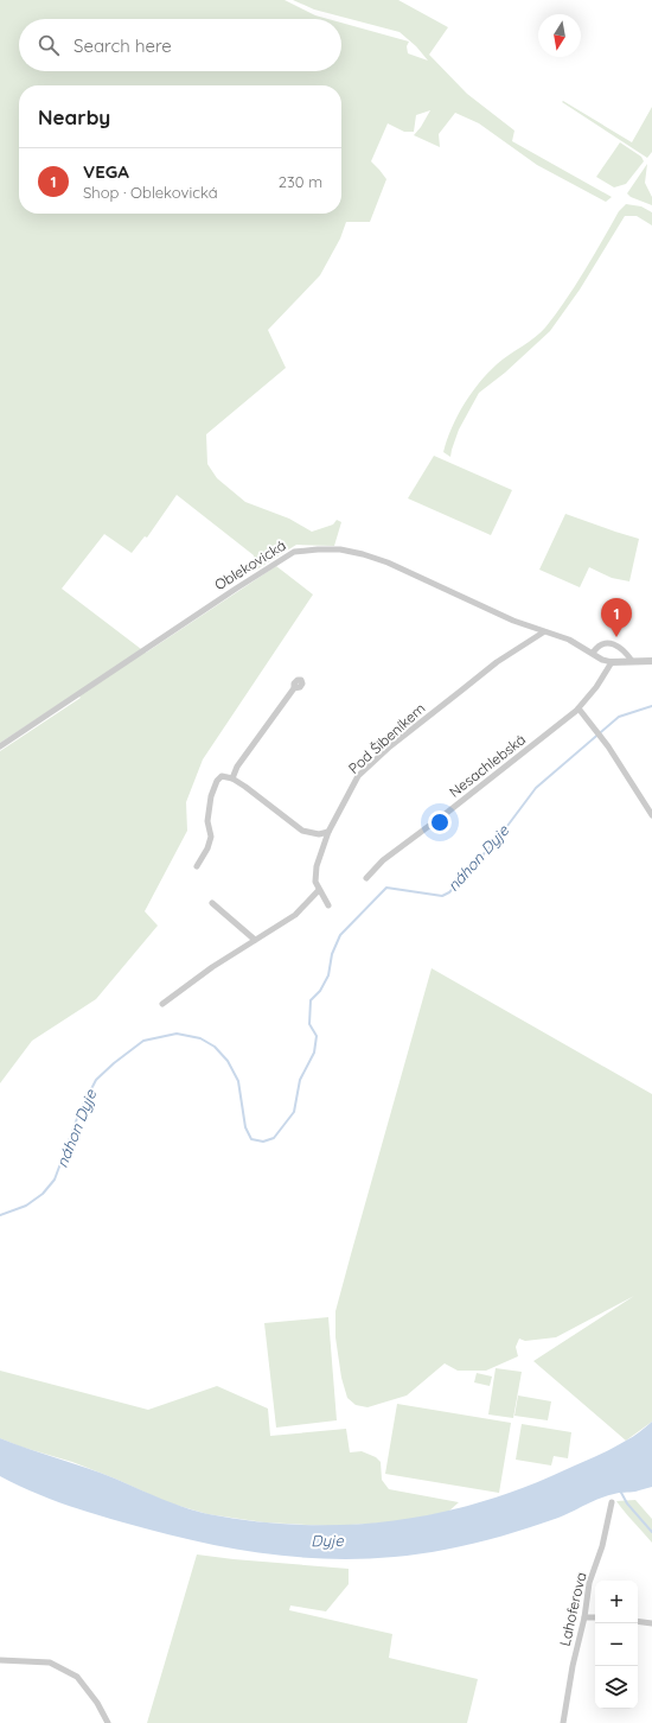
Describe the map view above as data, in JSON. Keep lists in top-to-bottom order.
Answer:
{
  "streets": {
    "street": [
      "Oblekovická",
      "Pod Šibeníkem",
      "Nesachlebská",
      "Lahoferova"
    ]
  },
  "crossings": [
    ["Oblekovická", "Pod Šibeníkem"],
    ["Oblekovická", "Nesachlebská"]
  ],
  "water": ["náhon Dyje", "Dyje"],
  "north": "bottom",
  "page": {
    "search": "Search here",
    "heading": "Nearby",
    "list": [
      {
        "mark": "1",
        "name": "VEGA",
        "note": "Shop · Oblekovická",
        "value": "230 m"
      }
    ],
    "pins": "1",
    "map_buttons": ["+", "−"]
  }
}
